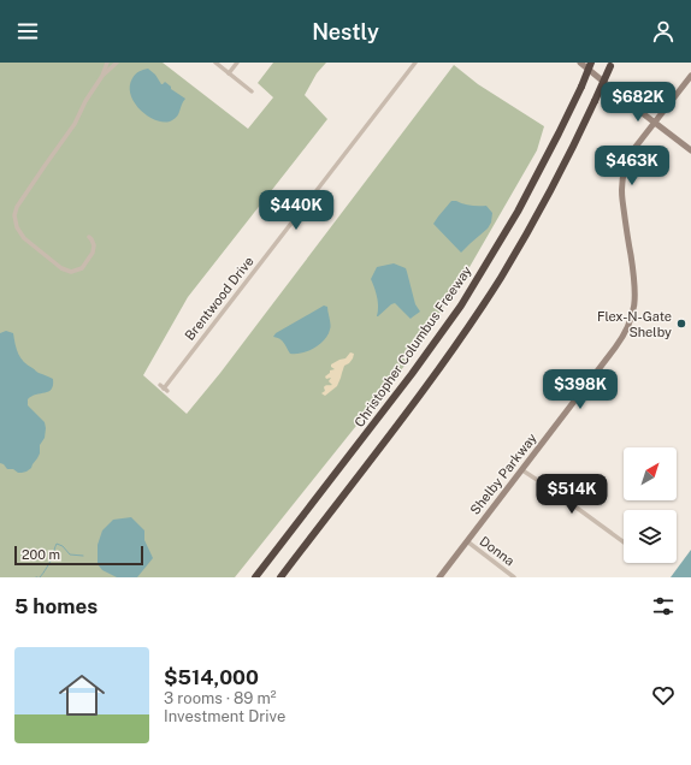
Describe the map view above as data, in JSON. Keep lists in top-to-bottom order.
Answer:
{
  "streets": {
    "highway": ["Christopher Columbus Freeway"],
    "street": ["Brentwood Drive", "Shelby Parkway", "Donna"]
  },
  "crossings": [
    ["Shelby Parkway", "Donna"]
  ],
  "places": ["Flex-N-Gate Shelby"],
  "scale_bar": "200 m",
  "north": "top right",
  "page": {
    "header": "Nestly",
    "price": [
      "$682K",
      "$463K",
      "$440K",
      "$398K",
      "$514K"
    ],
    "scale": "200 m",
    "heading": "5 homes",
    "list": [
      {
        "name": "$514,000",
        "note": "3 rooms · 89 m² · Investment Drive"
      }
    ]
  }
}
